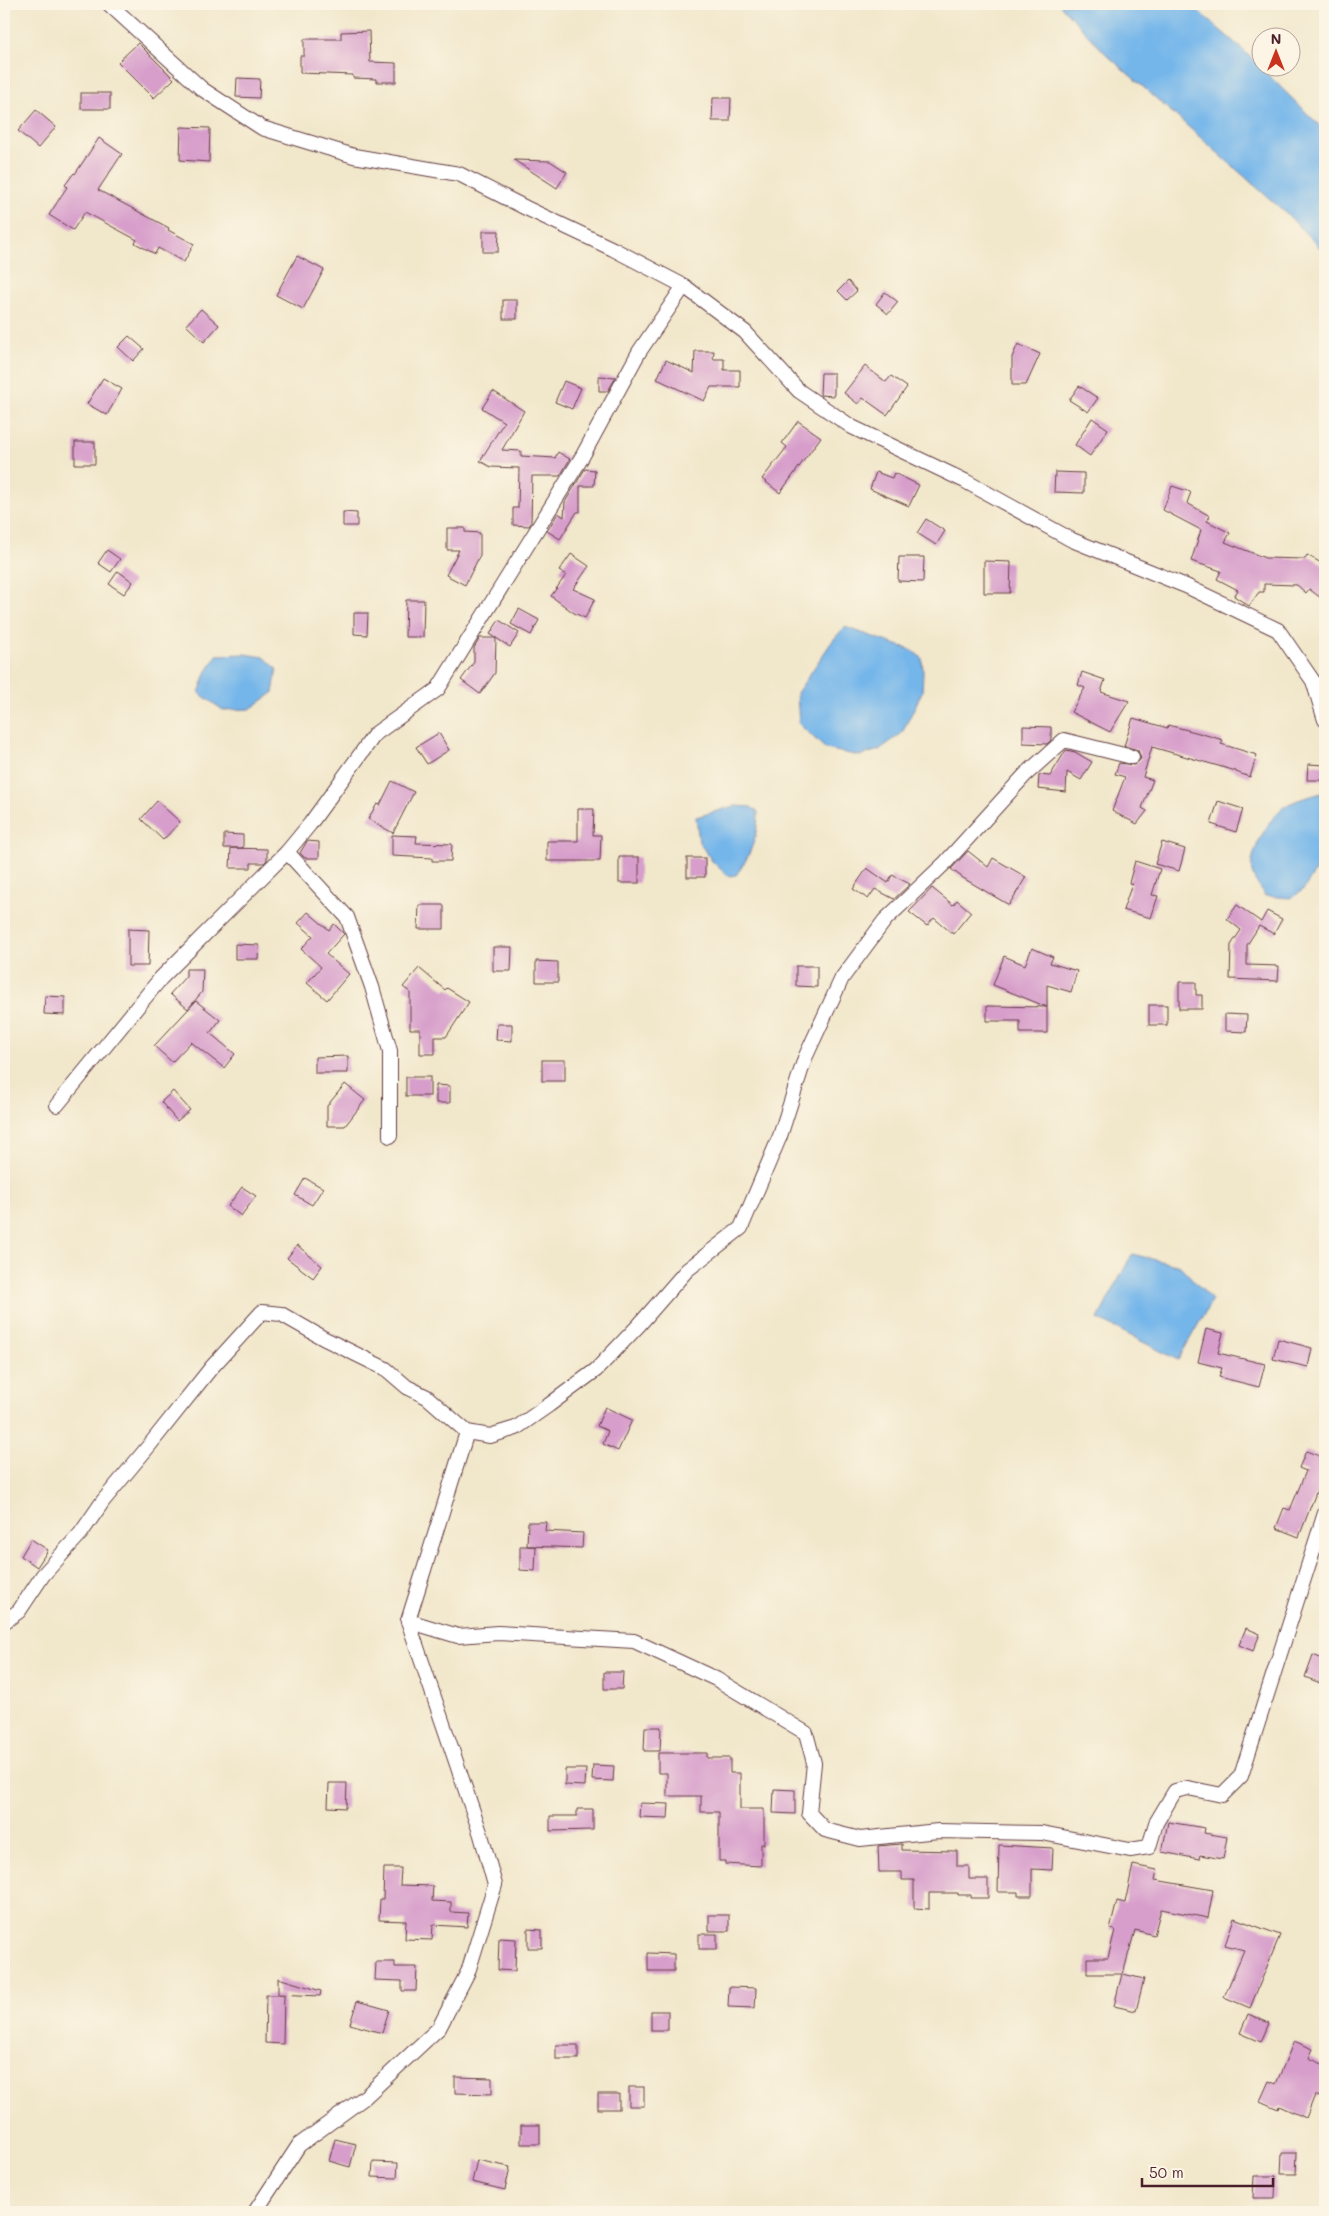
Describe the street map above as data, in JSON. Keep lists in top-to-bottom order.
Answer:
{
  "scale_bar": "50 m",
  "north": "top"
}
